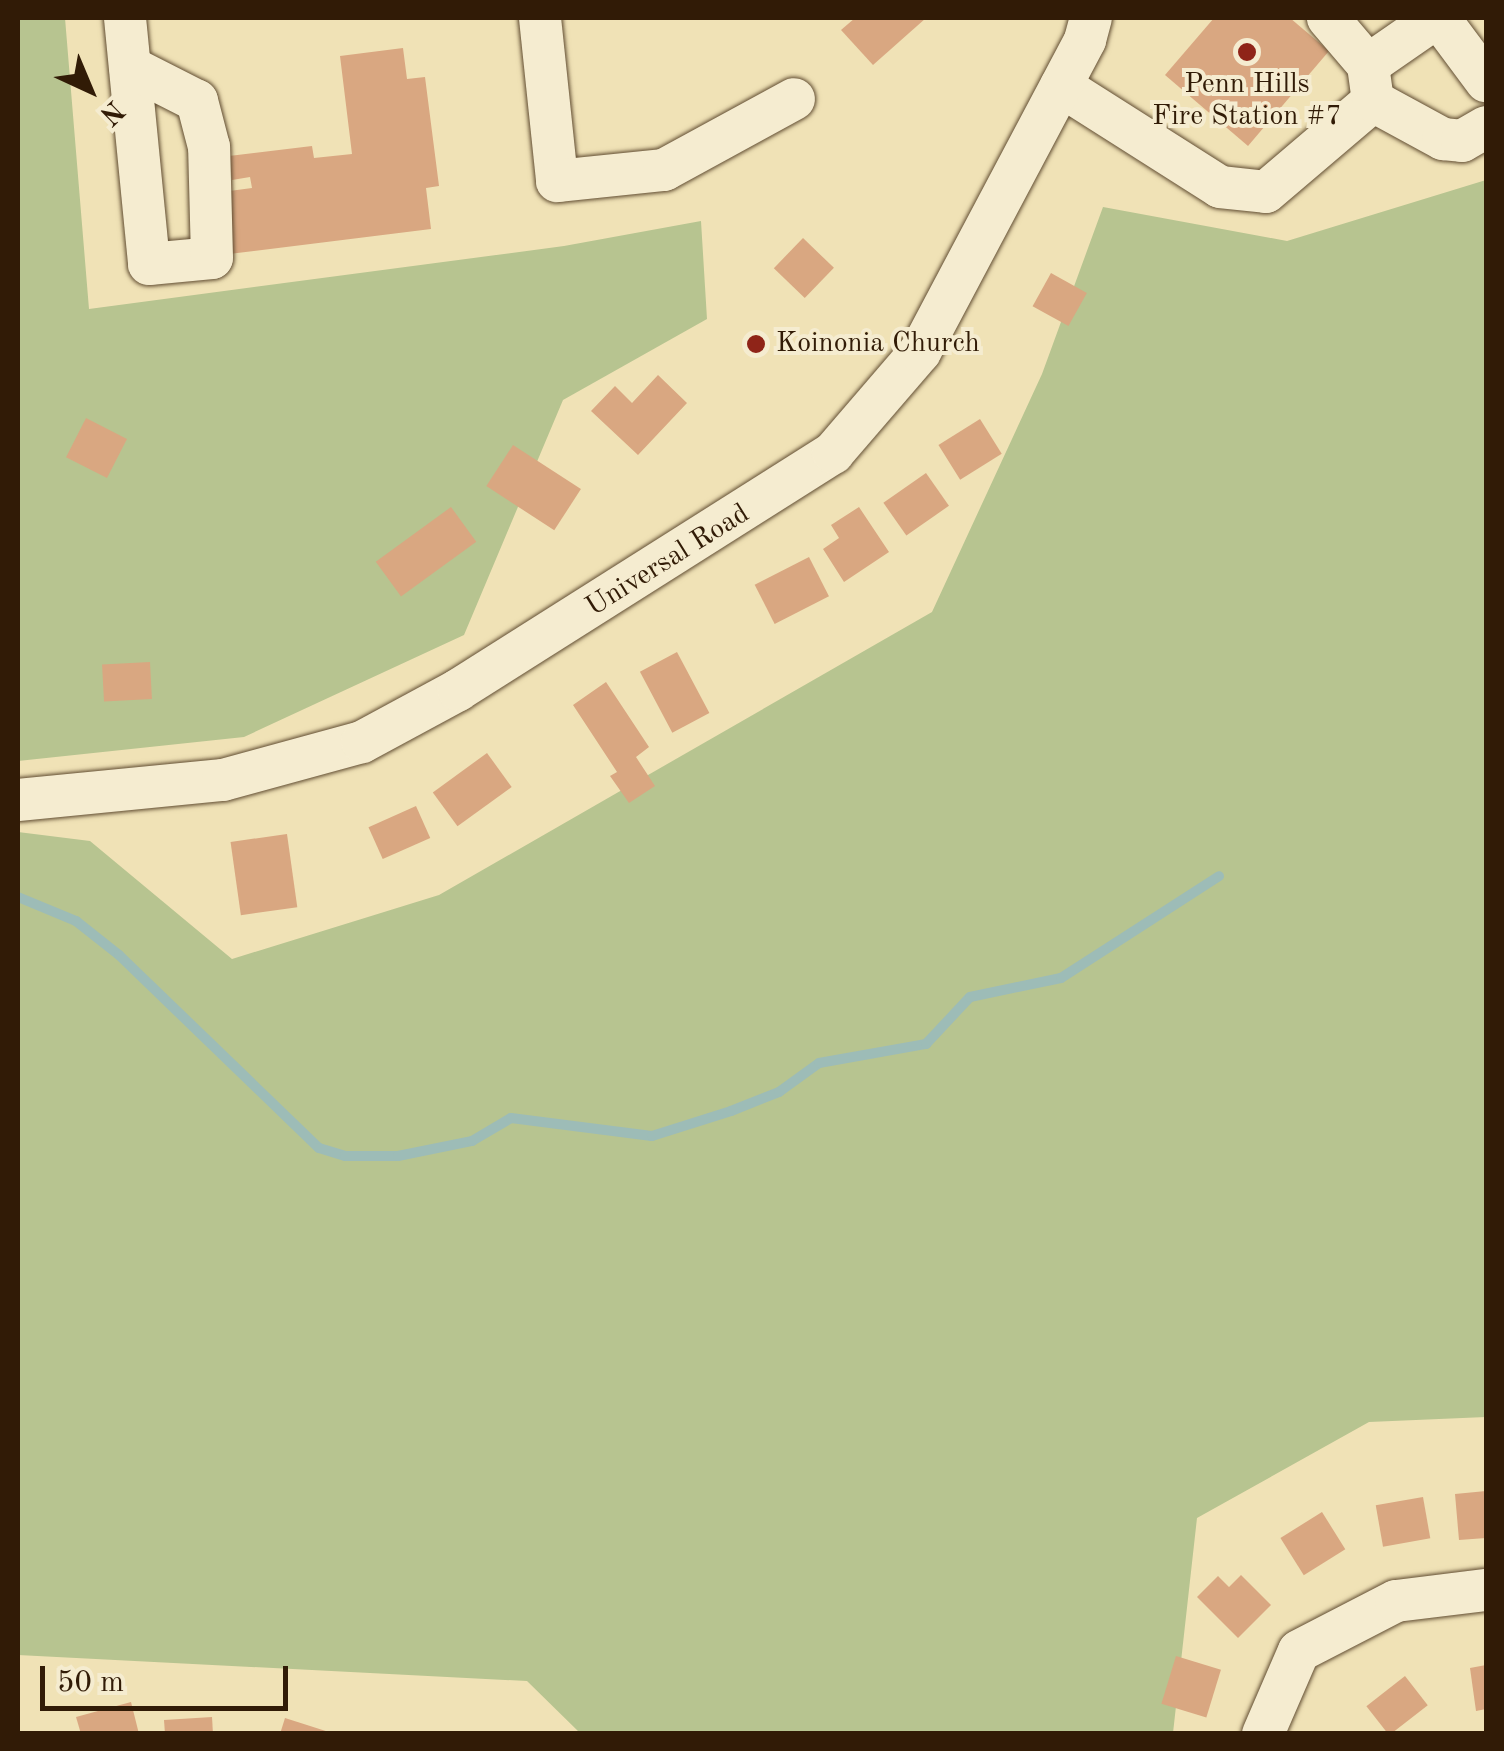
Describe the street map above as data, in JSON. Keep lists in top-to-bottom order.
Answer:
{
  "streets": {
    "street": ["Universal Road"]
  },
  "places": ["Penn Hills Fire Station #7", "Koinonia Church"],
  "scale_bar": "50 m",
  "north": "bottom right"
}
